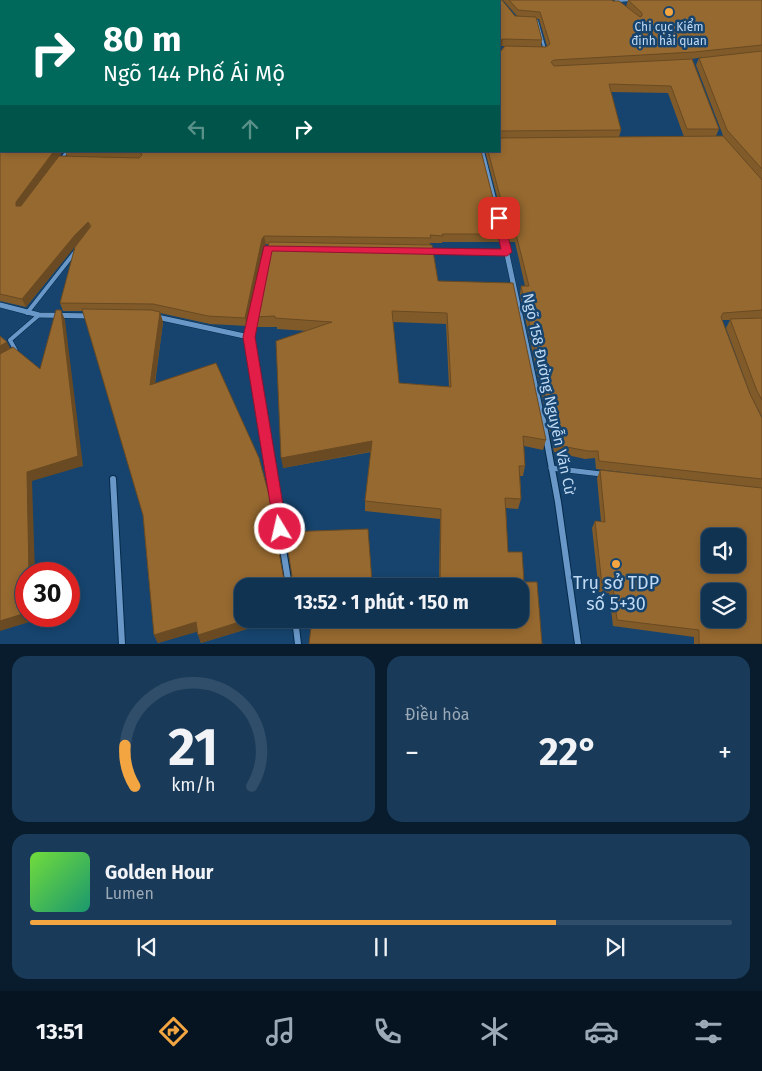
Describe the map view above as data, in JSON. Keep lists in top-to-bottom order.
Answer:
{
  "streets": {
    "street": ["Ngõ 158 Đường Nguyễn Văn Cừ"]
  },
  "places": ["Chi cục Kiểm định hải quan", "Trụ sở TDP số 5+30"],
  "page": {
    "turn": ["80 m", "Ngõ 144 Phố Ái Mộ"],
    "limit": "30",
    "trip": "13:52 · 1 phút · 150 m",
    "tile": "Điều hòa",
    "heat": ["−", "22°", "+"],
    "song": ["Golden Hour", "Lumen"],
    "tabs": "13:51",
    "gauge": ["21", "km/h"]
  }
}
